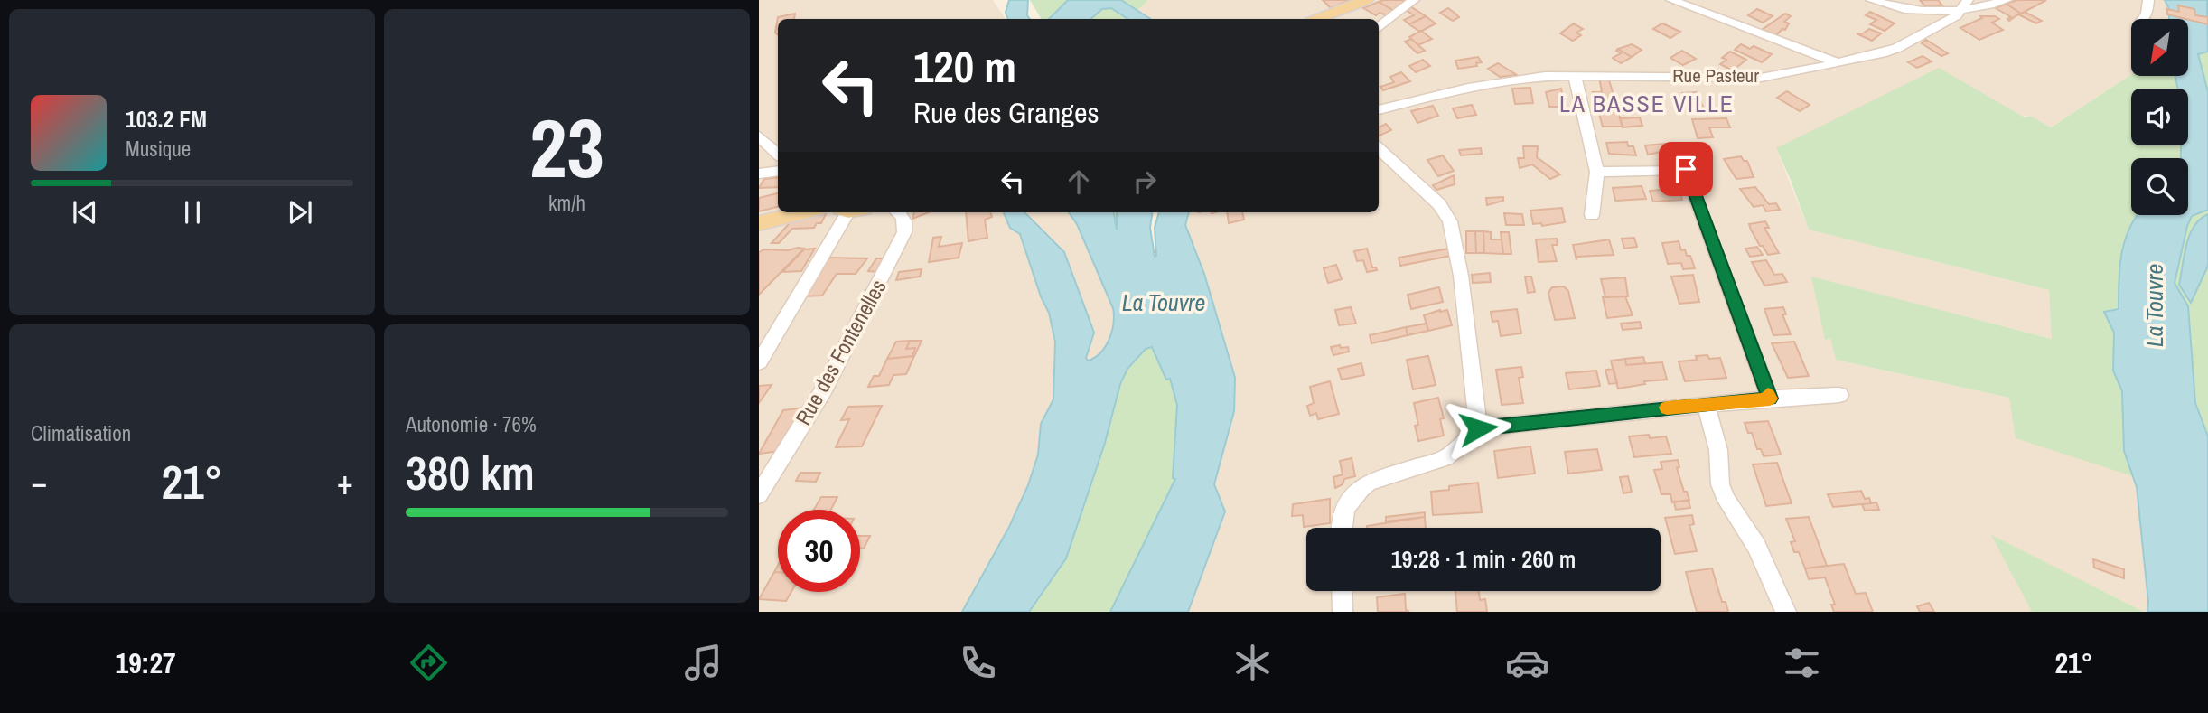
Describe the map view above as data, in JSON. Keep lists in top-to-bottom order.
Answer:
{
  "streets": {
    "street": ["Rue Pasteur", "Rue des Fontenelles"]
  },
  "districts": ["LA BASSE VILLE"],
  "water": ["La Touvre"],
  "north": "bottom left",
  "page": {
    "tile": [
      ["23", "km/h"],
      "Climatisation",
      ["Autonomie · 76%", "380 km"]
    ],
    "turn": ["120 m", "Rue des Granges"],
    "song": ["103.2 FM", "Musique"],
    "heat": ["−", "21°", "+"],
    "limit": "30",
    "trip": "19:28 · 1 min · 260 m",
    "tabs": ["19:27", "21°"]
  }
}
